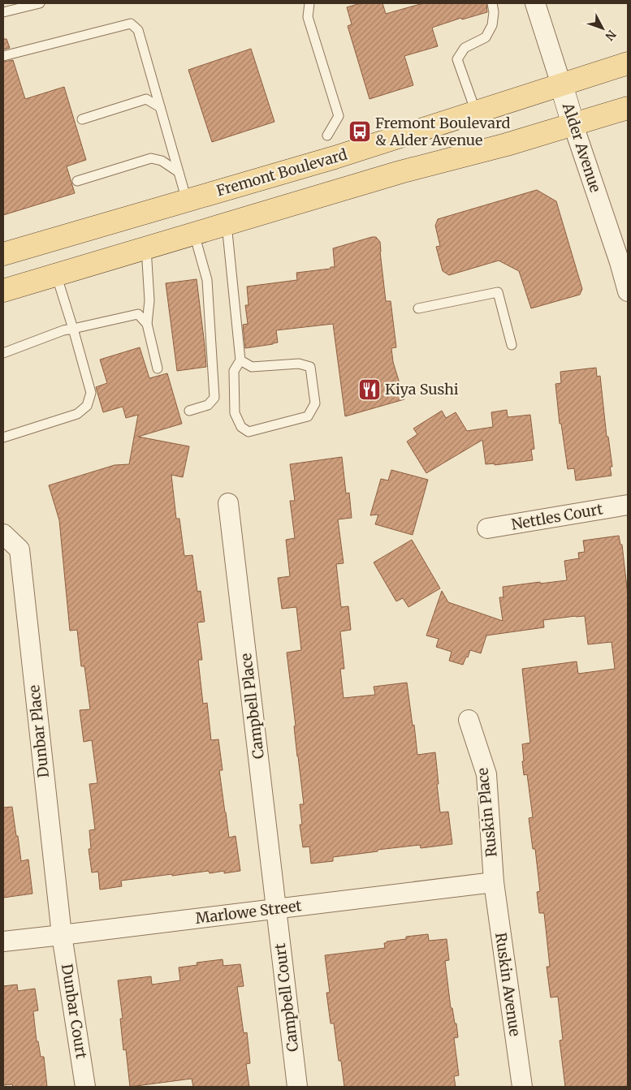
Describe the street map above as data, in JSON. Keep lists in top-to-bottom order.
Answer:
{
  "streets": {
    "main road": ["Fremont Boulevard"],
    "street": [
      "Alder Avenue",
      "Nettles Court",
      "Campbell Place",
      "Dunbar Place",
      "Ruskin Place",
      "Marlowe Street",
      "Ruskin Avenue",
      "Campbell Court",
      "Dunbar Court"
    ]
  },
  "crossings": [
    ["Alder Avenue", "Fremont Boulevard"],
    ["Campbell Place", "Marlowe Street"],
    ["Campbell Place", "Campbell Court"],
    ["Dunbar Place", "Marlowe Street"],
    ["Dunbar Place", "Dunbar Court"],
    ["Ruskin Place", "Marlowe Street"],
    ["Ruskin Place", "Ruskin Avenue"],
    ["Marlowe Street", "Ruskin Avenue"],
    ["Marlowe Street", "Campbell Court"],
    ["Marlowe Street", "Dunbar Court"]
  ],
  "places": {
    "bus stop": ["Fremont Boulevard & Alder Avenue"],
    "restaurant": ["Kiya Sushi"]
  },
  "north": "bottom right"
}
